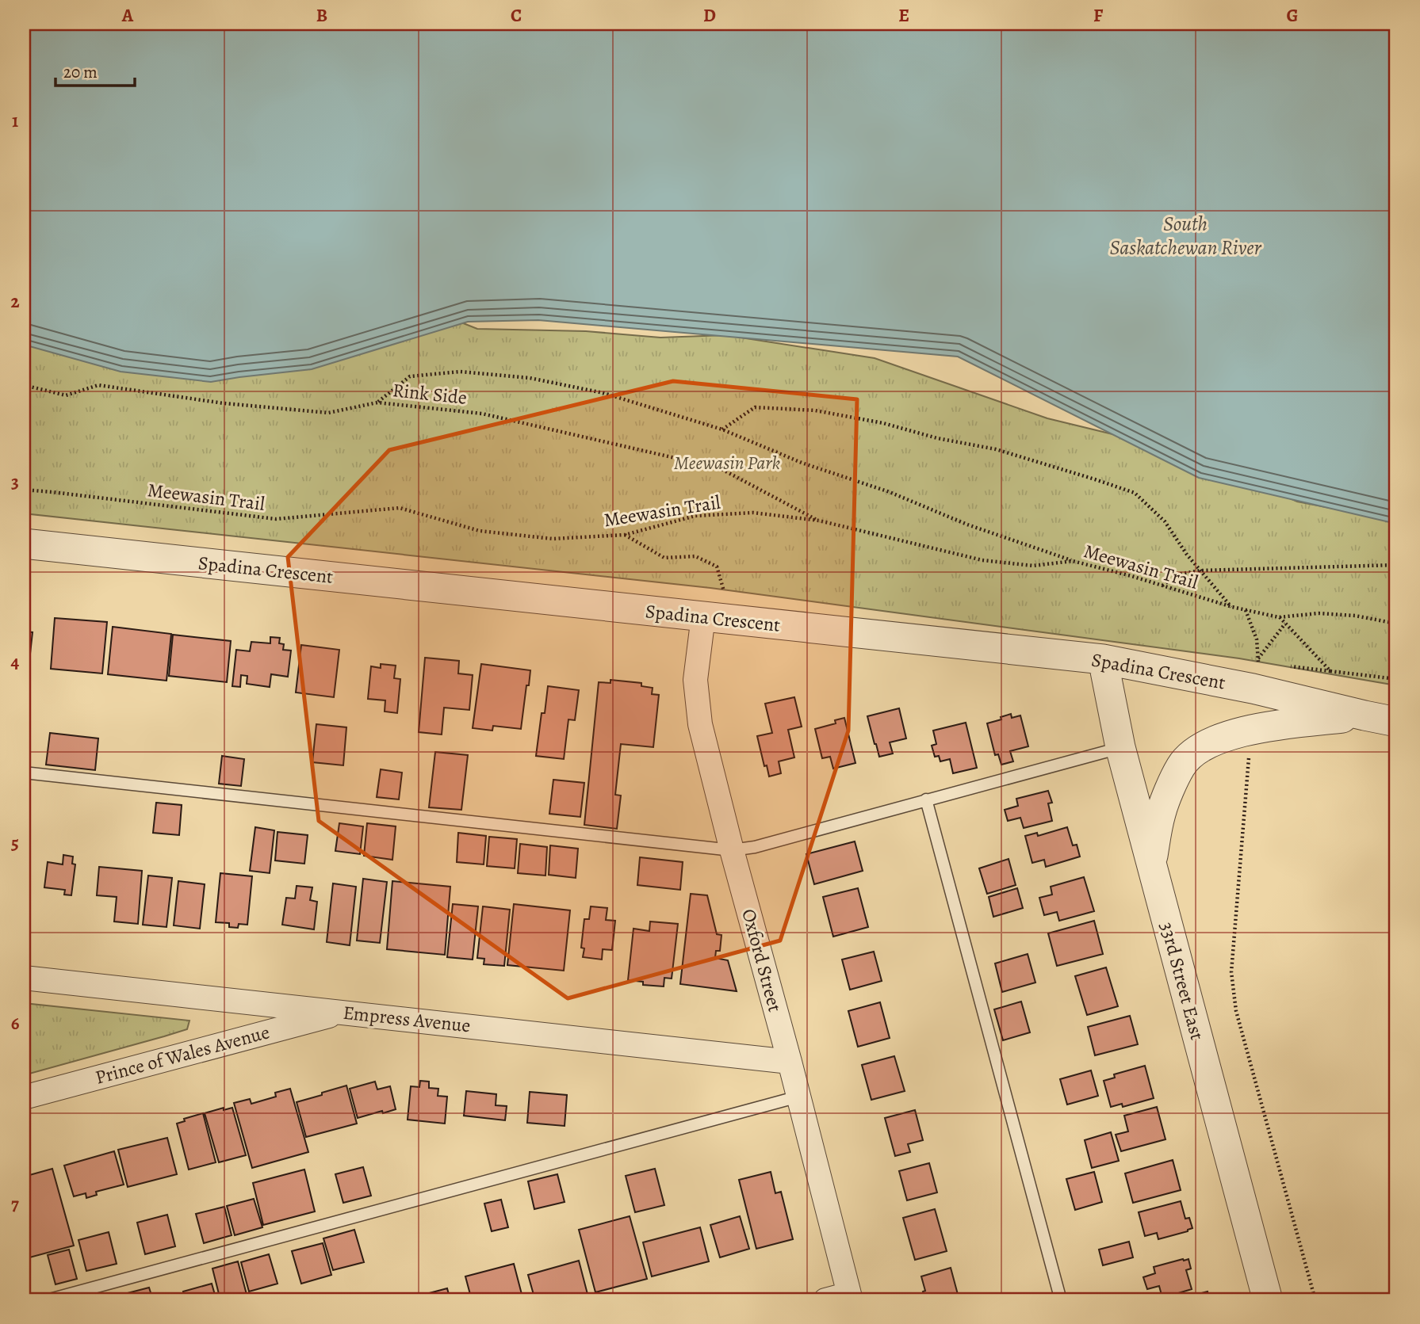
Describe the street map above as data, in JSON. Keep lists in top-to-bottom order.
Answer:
{
  "streets": {
    "street": [
      "Spadina Crescent",
      "Oxford Street",
      "33rd Street East",
      "Empress Avenue",
      "Prince of Wales Avenue"
    ],
    "path": ["Rink Side", "Meewasin Trail"]
  },
  "crossings": [
    ["Rink Side", "Meewasin Trail"],
    ["Spadina Crescent", "Oxford Street"],
    ["Spadina Crescent", "33rd Street East"],
    ["Oxford Street", "Empress Avenue"],
    ["Empress Avenue", "Prince of Wales Avenue"]
  ],
  "water": ["South Saskatchewan River"],
  "parks": ["Meewasin Park"],
  "scale_bar": "20 m",
  "grid": {
    "columns": [
      "A",
      "B",
      "C",
      "D",
      "E",
      "F",
      "G"
    ],
    "rows": [
      "1",
      "2",
      "3",
      "4",
      "5",
      "6",
      "7"
    ]
  }
}
